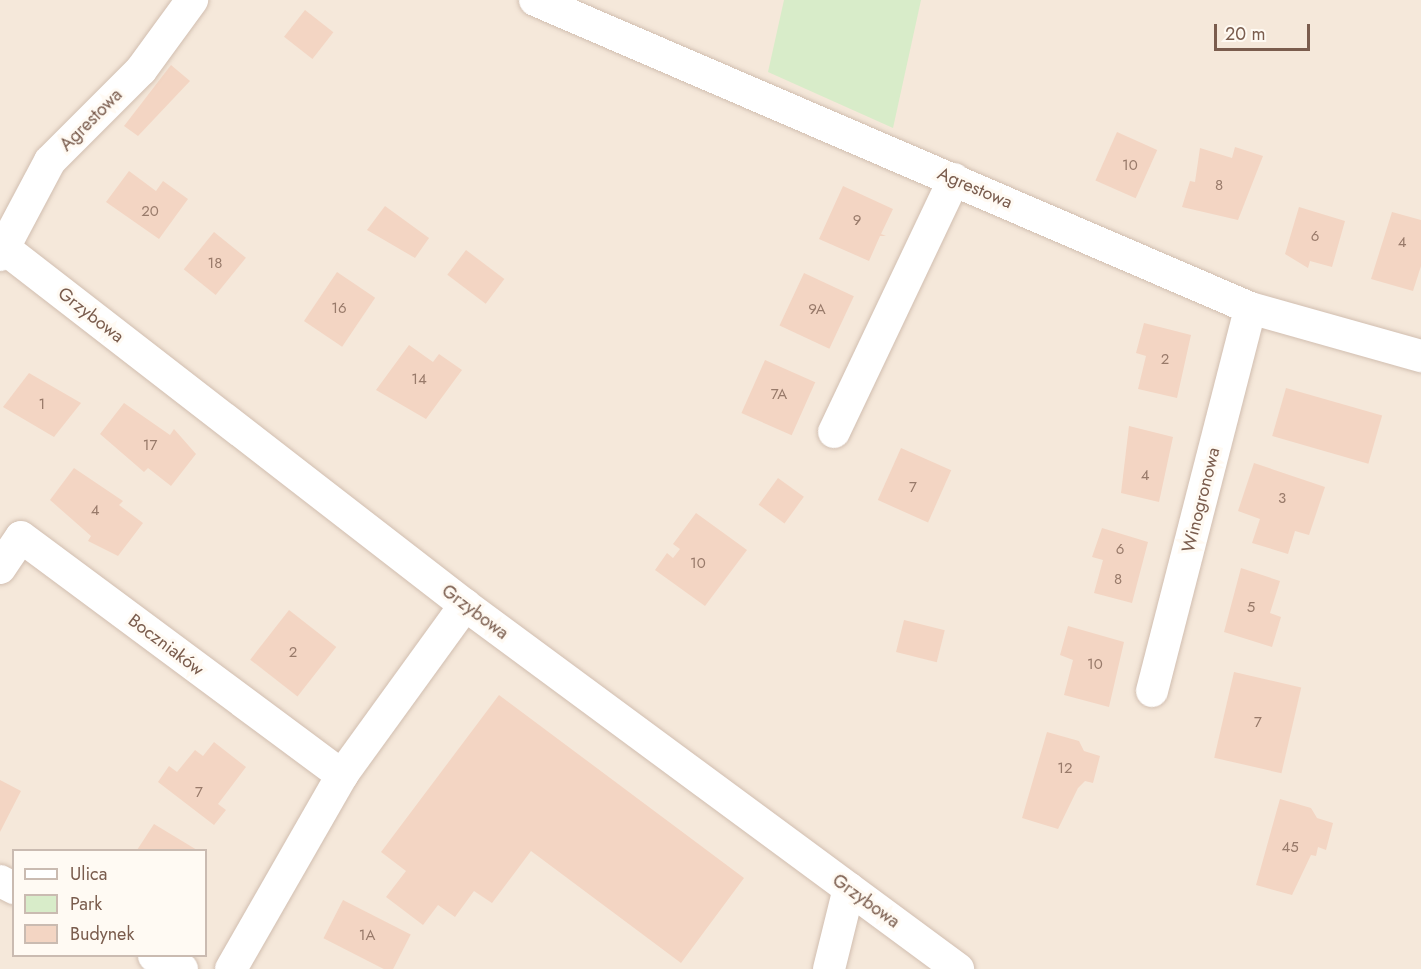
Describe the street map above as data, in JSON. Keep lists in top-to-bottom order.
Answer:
{
  "streets": {
    "street": [
      "Agrestowa",
      "Grzybowa",
      "Winogronowa",
      "Boczniaków"
    ]
  },
  "crossings": [
    ["Agrestowa", "Grzybowa"],
    ["Agrestowa", "Winogronowa"]
  ],
  "house_numbers": [
    "10",
    "8",
    "20",
    "9",
    "6",
    "4",
    "18",
    "16",
    "9A",
    "2",
    "14",
    "7A",
    "1",
    "17",
    "4",
    "7",
    "3",
    "4",
    "6",
    "10",
    "8",
    "5",
    "2",
    "10",
    "7",
    "12",
    "7",
    "45",
    "1A"
  ],
  "legend": ["Ulica", "Park", "Budynek"],
  "scale_bar": "20 m"
}
